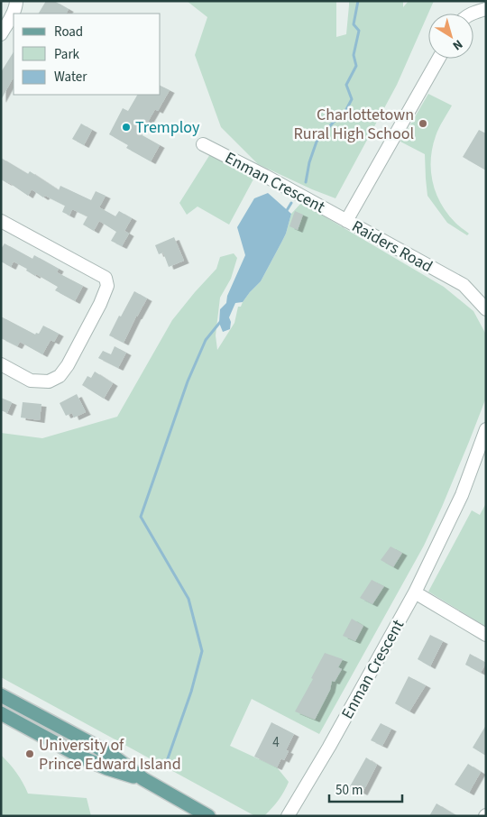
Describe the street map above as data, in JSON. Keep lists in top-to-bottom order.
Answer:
{
  "streets": {
    "street": ["Enman Crescent", "Raiders Road"]
  },
  "crossings": [
    ["Enman Crescent", "Raiders Road"]
  ],
  "places": ["Charlottetown Rural High School", "Tremploy", "University of Prince Edward Island"],
  "house_numbers": ["4"],
  "legend": ["Road", "Park", "Water"],
  "scale_bar": "50 m",
  "north": "bottom right"
}
